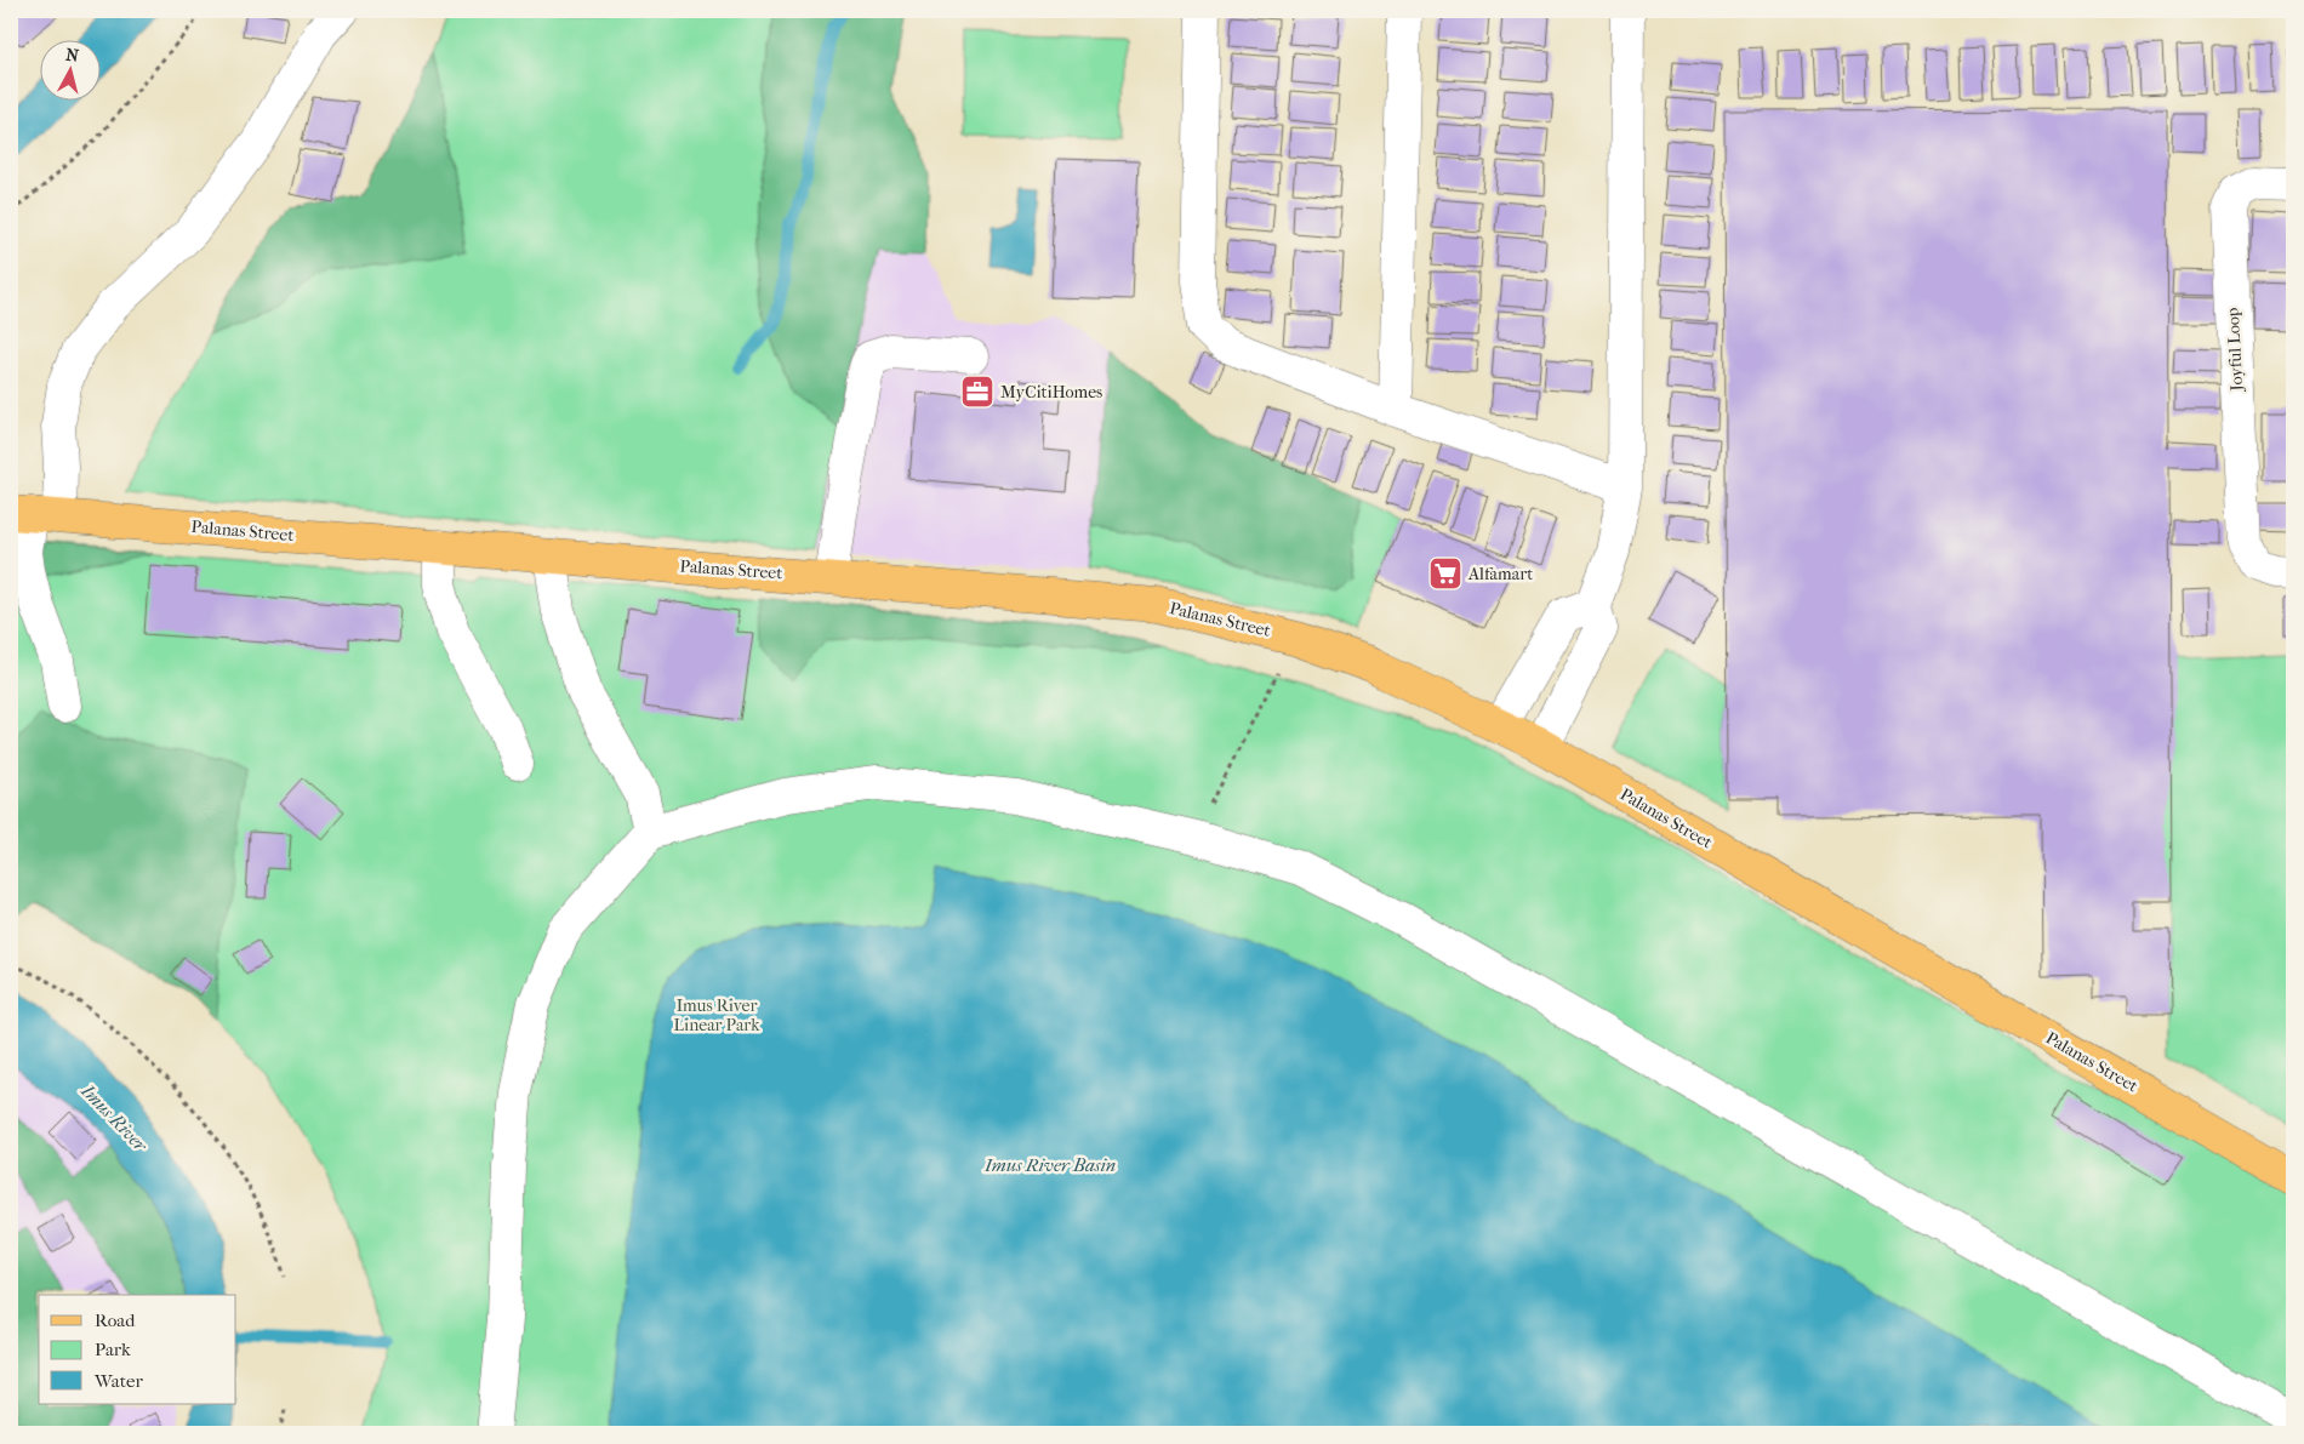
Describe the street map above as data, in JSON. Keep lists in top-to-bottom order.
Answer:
{
  "streets": {
    "main road": ["Palanas Street"],
    "street": ["Joyful Loop"]
  },
  "water": ["Imus River", "Imus River Basin"],
  "parks": ["Imus River Linear Park"],
  "places": {
    "office": ["MyCitiHomes"],
    "supermarket": ["Alfamart"]
  },
  "legend": ["Road", "Park", "Water"],
  "north": "top"
}
